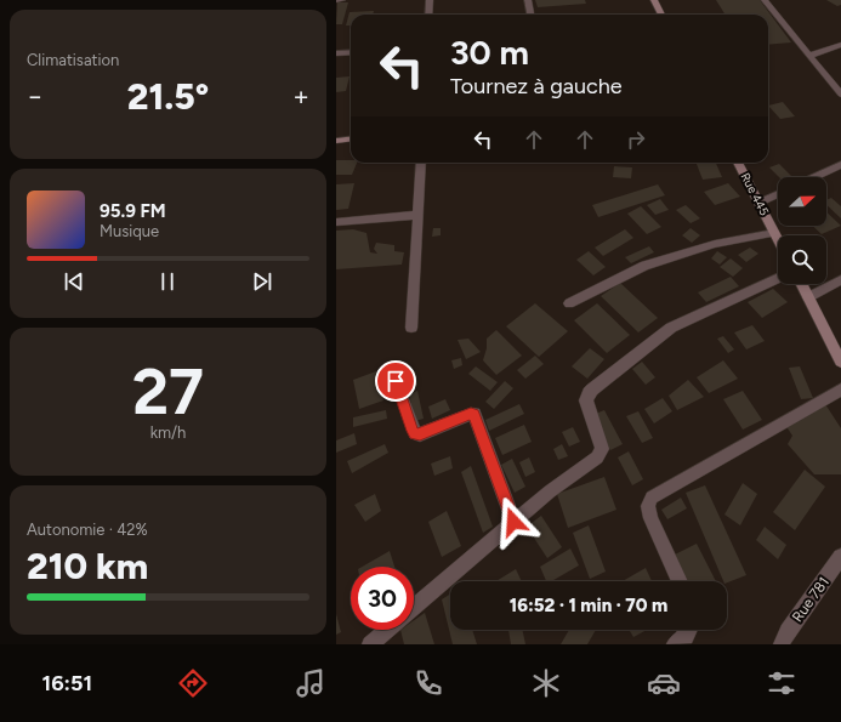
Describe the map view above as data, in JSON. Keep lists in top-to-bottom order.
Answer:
{
  "streets": {
    "street": ["Rue 445", "Rue 781"]
  },
  "north": "right",
  "page": {
    "tile": [
      "Climatisation",
      ["27", "km/h"],
      ["Autonomie · 42%", "210 km"]
    ],
    "turn": ["30 m", "Tournez à gauche"],
    "heat": ["−", "21.5°", "+"],
    "song": ["95.9 FM", "Musique"],
    "limit": "30",
    "trip": "16:52 · 1 min · 70 m",
    "tabs": "16:51"
  }
}
